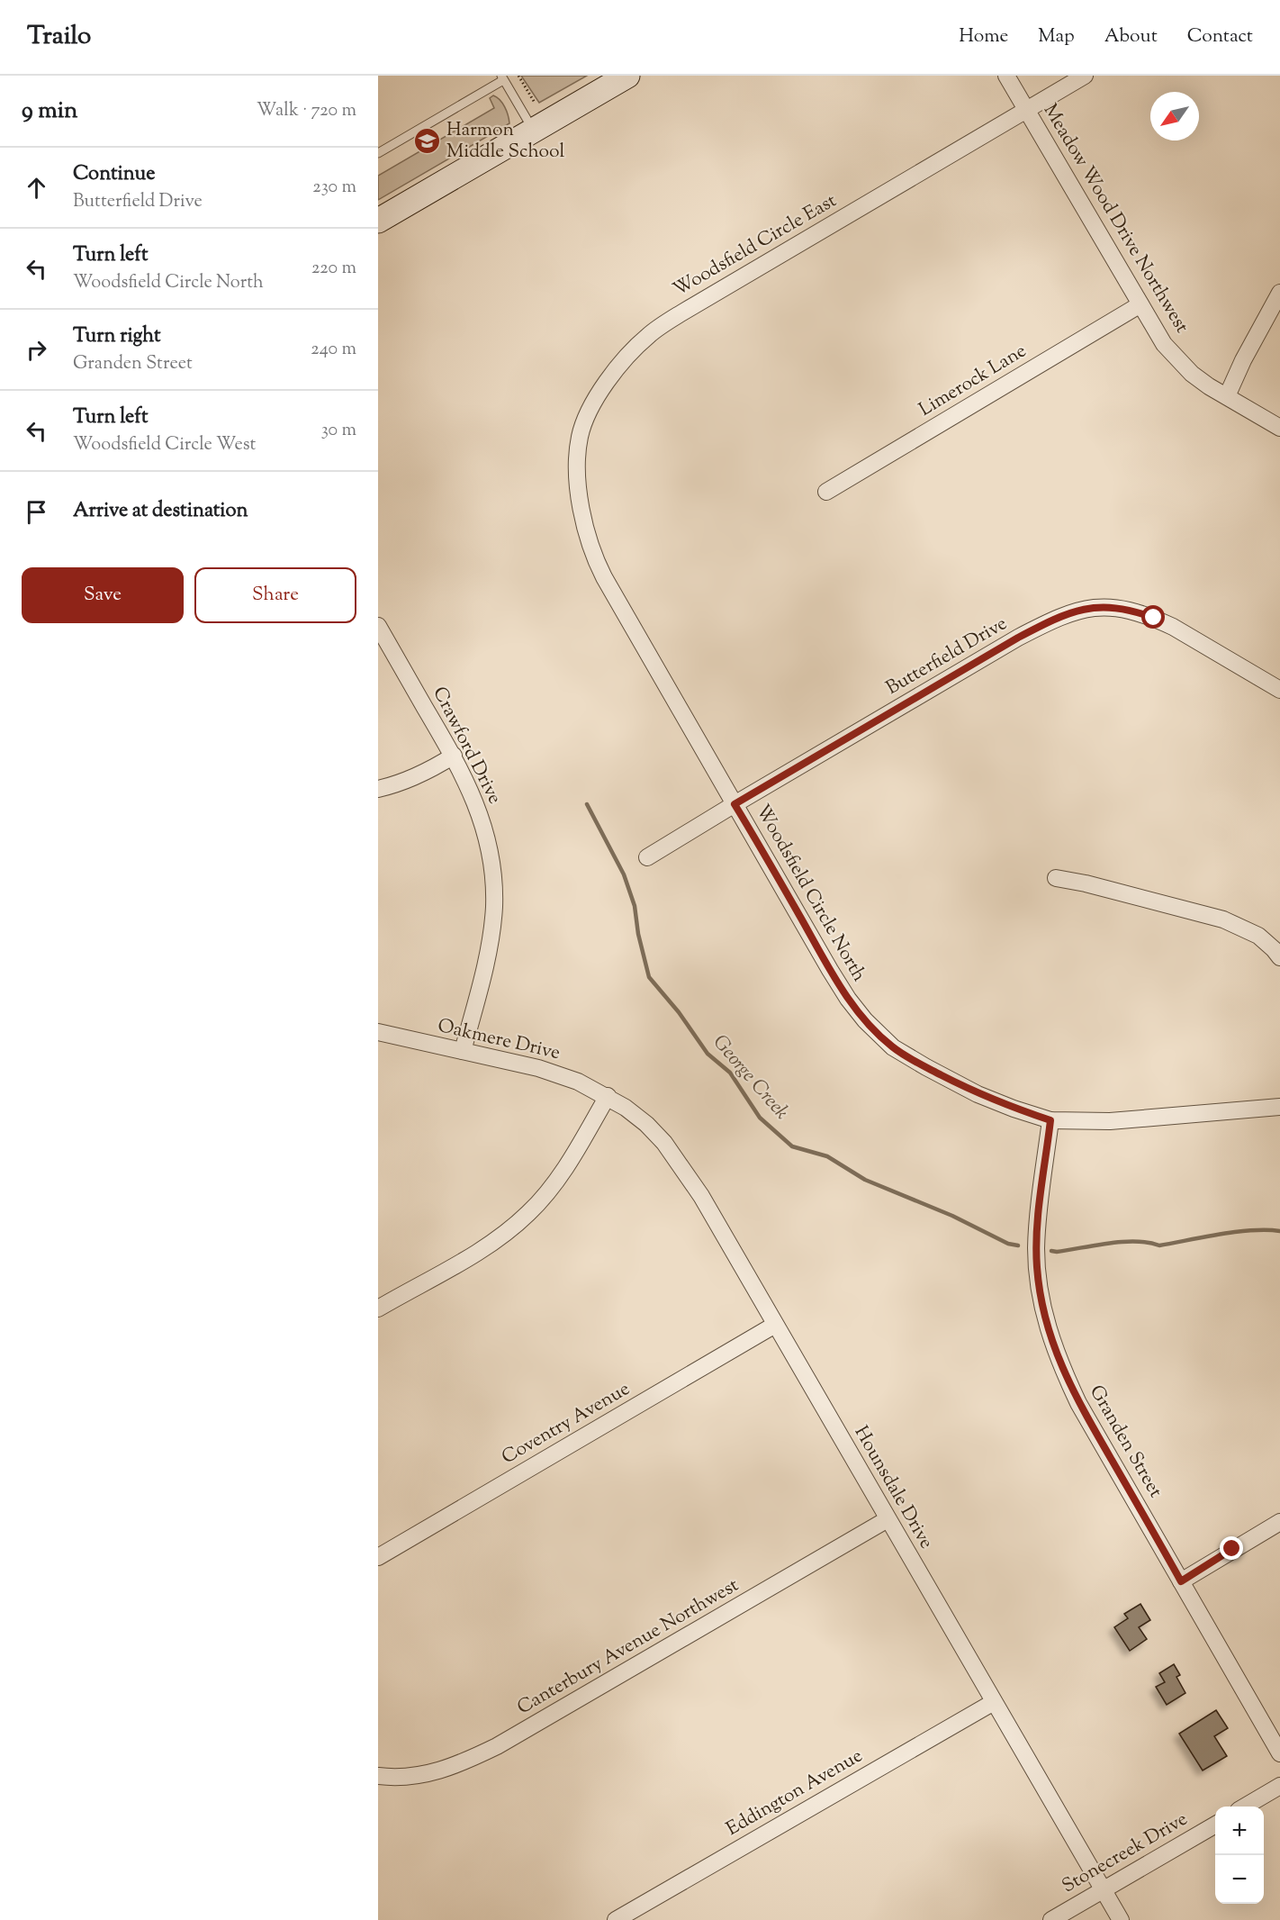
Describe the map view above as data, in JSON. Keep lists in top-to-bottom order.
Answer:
{
  "streets": {
    "street": [
      "Meadow Wood Drive Northwest",
      "Woodsfield Circle East",
      "Limerock Lane",
      "Butterfield Drive",
      "Crawford Drive",
      "Woodsfield Circle North",
      "Oakmere Drive",
      "Coventry Avenue",
      "Granden Street",
      "Hounsdale Drive",
      "Canterbury Avenue Northwest",
      "Eddington Avenue",
      "Stonecreek Drive"
    ]
  },
  "crossings": [
    ["Meadow Wood Drive Northwest", "Woodsfield Circle East"],
    ["Meadow Wood Drive Northwest", "Limerock Lane"],
    ["Woodsfield Circle East", "Woodsfield Circle North"],
    ["Butterfield Drive", "Woodsfield Circle North"],
    ["Crawford Drive", "Oakmere Drive"],
    ["Woodsfield Circle North", "Granden Street"],
    ["Oakmere Drive", "Hounsdale Drive"],
    ["Coventry Avenue", "Hounsdale Drive"],
    ["Hounsdale Drive", "Canterbury Avenue Northwest"],
    ["Hounsdale Drive", "Eddington Avenue"],
    ["Hounsdale Drive", "Stonecreek Drive"]
  ],
  "water": ["George Creek"],
  "places": {
    "school or university": ["Harmon Middle School"]
  },
  "north": "bottom left",
  "page": {
    "header": "Trailo",
    "nav": [
      "Home",
      "Map",
      "About",
      "Contact"
    ],
    "heading": ["9 min", "Walk · 720 m"],
    "list": [
      ["Continue", "Butterfield Drive", "230 m"],
      ["Turn left", "Woodsfield Circle North", "220 m"],
      ["Turn right", "Granden Street", "240 m"],
      ["Turn left", "Woodsfield Circle West", "30 m"],
      "Arrive at destination"
    ],
    "buttons": ["Save", "Share"],
    "map_buttons": ["+", "−"]
  }
}
